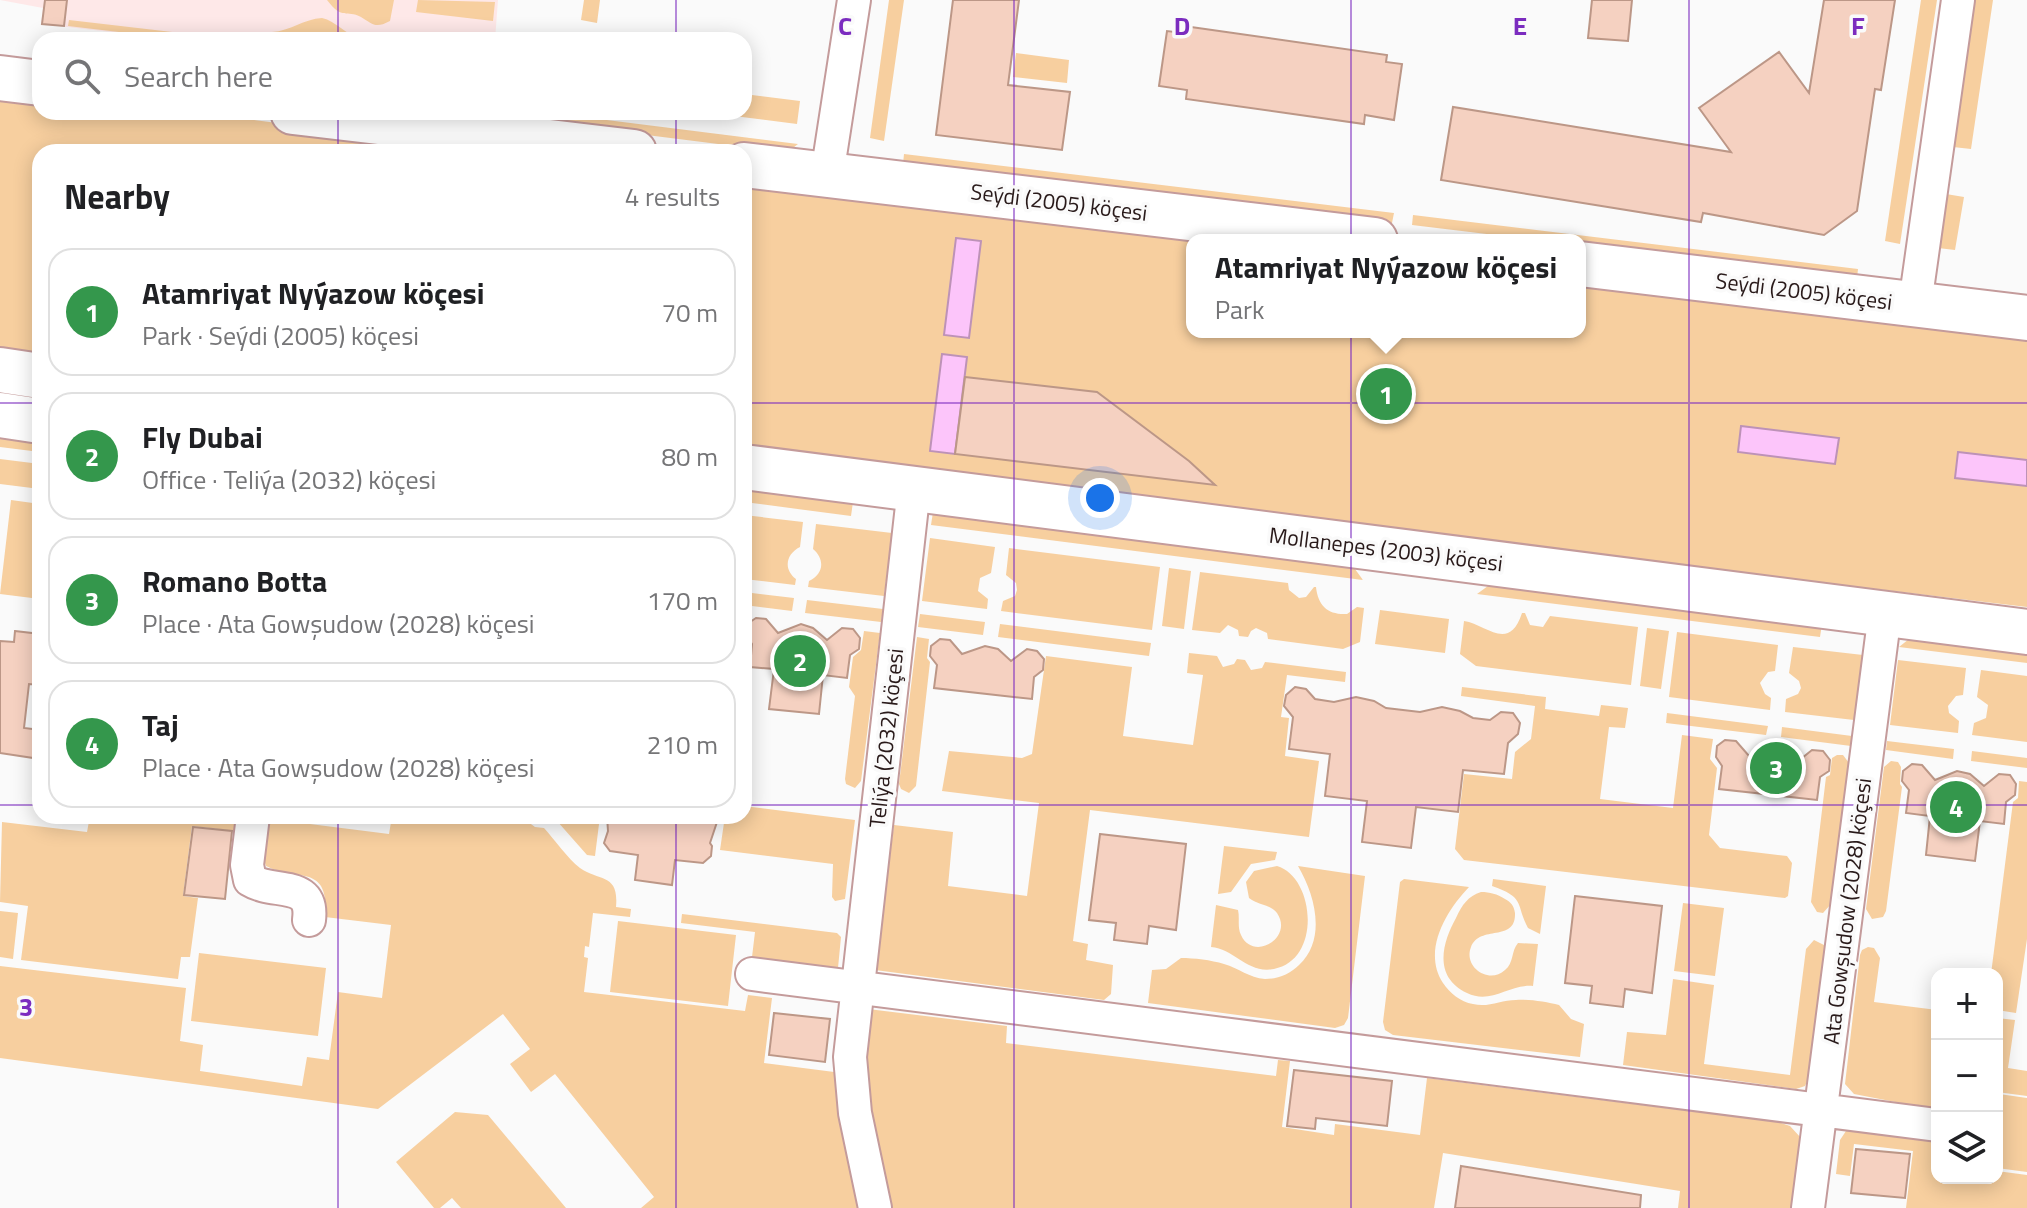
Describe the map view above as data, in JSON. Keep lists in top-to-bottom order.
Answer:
{
  "streets": {
    "street": [
      "Seýdi (2005) köçesi",
      "Mollanepes (2003) köçesi",
      "Teliýa (2032) köçesi",
      "Ata Gowşudow (2028) köçesi"
    ]
  },
  "crossings": [
    ["Mollanepes (2003) köçesi", "Teliýa (2032) köçesi"],
    ["Mollanepes (2003) köçesi", "Ata Gowşudow (2028) köçesi"]
  ],
  "page": {
    "search": "Search here",
    "heading": ["Nearby", "4 results"],
    "popup": ["Atamriyat Nyýazow köçesi", "Park"],
    "list": [
      {
        "mark": "1",
        "name": "Atamriyat Nyýazow köçesi",
        "note": "Park · Seýdi (2005) köçesi",
        "value": "70 m"
      },
      {
        "mark": "2",
        "name": "Fly Dubai",
        "note": "Office · Teliýa (2032) köçesi",
        "value": "80 m"
      },
      {
        "mark": "3",
        "name": "Romano Botta",
        "note": "Place · Ata Gowşudow (2028) köçesi",
        "value": "170 m"
      },
      {
        "mark": "4",
        "name": "Taj",
        "note": "Place · Ata Gowşudow (2028) köçesi",
        "value": "210 m"
      }
    ],
    "pins": [
      "1",
      "2",
      "3",
      "4"
    ],
    "map_buttons": ["+", "−"]
  },
  "grid": {
    "columns": [
      "C",
      "D",
      "E",
      "F"
    ],
    "rows": ["3"]
  }
}
